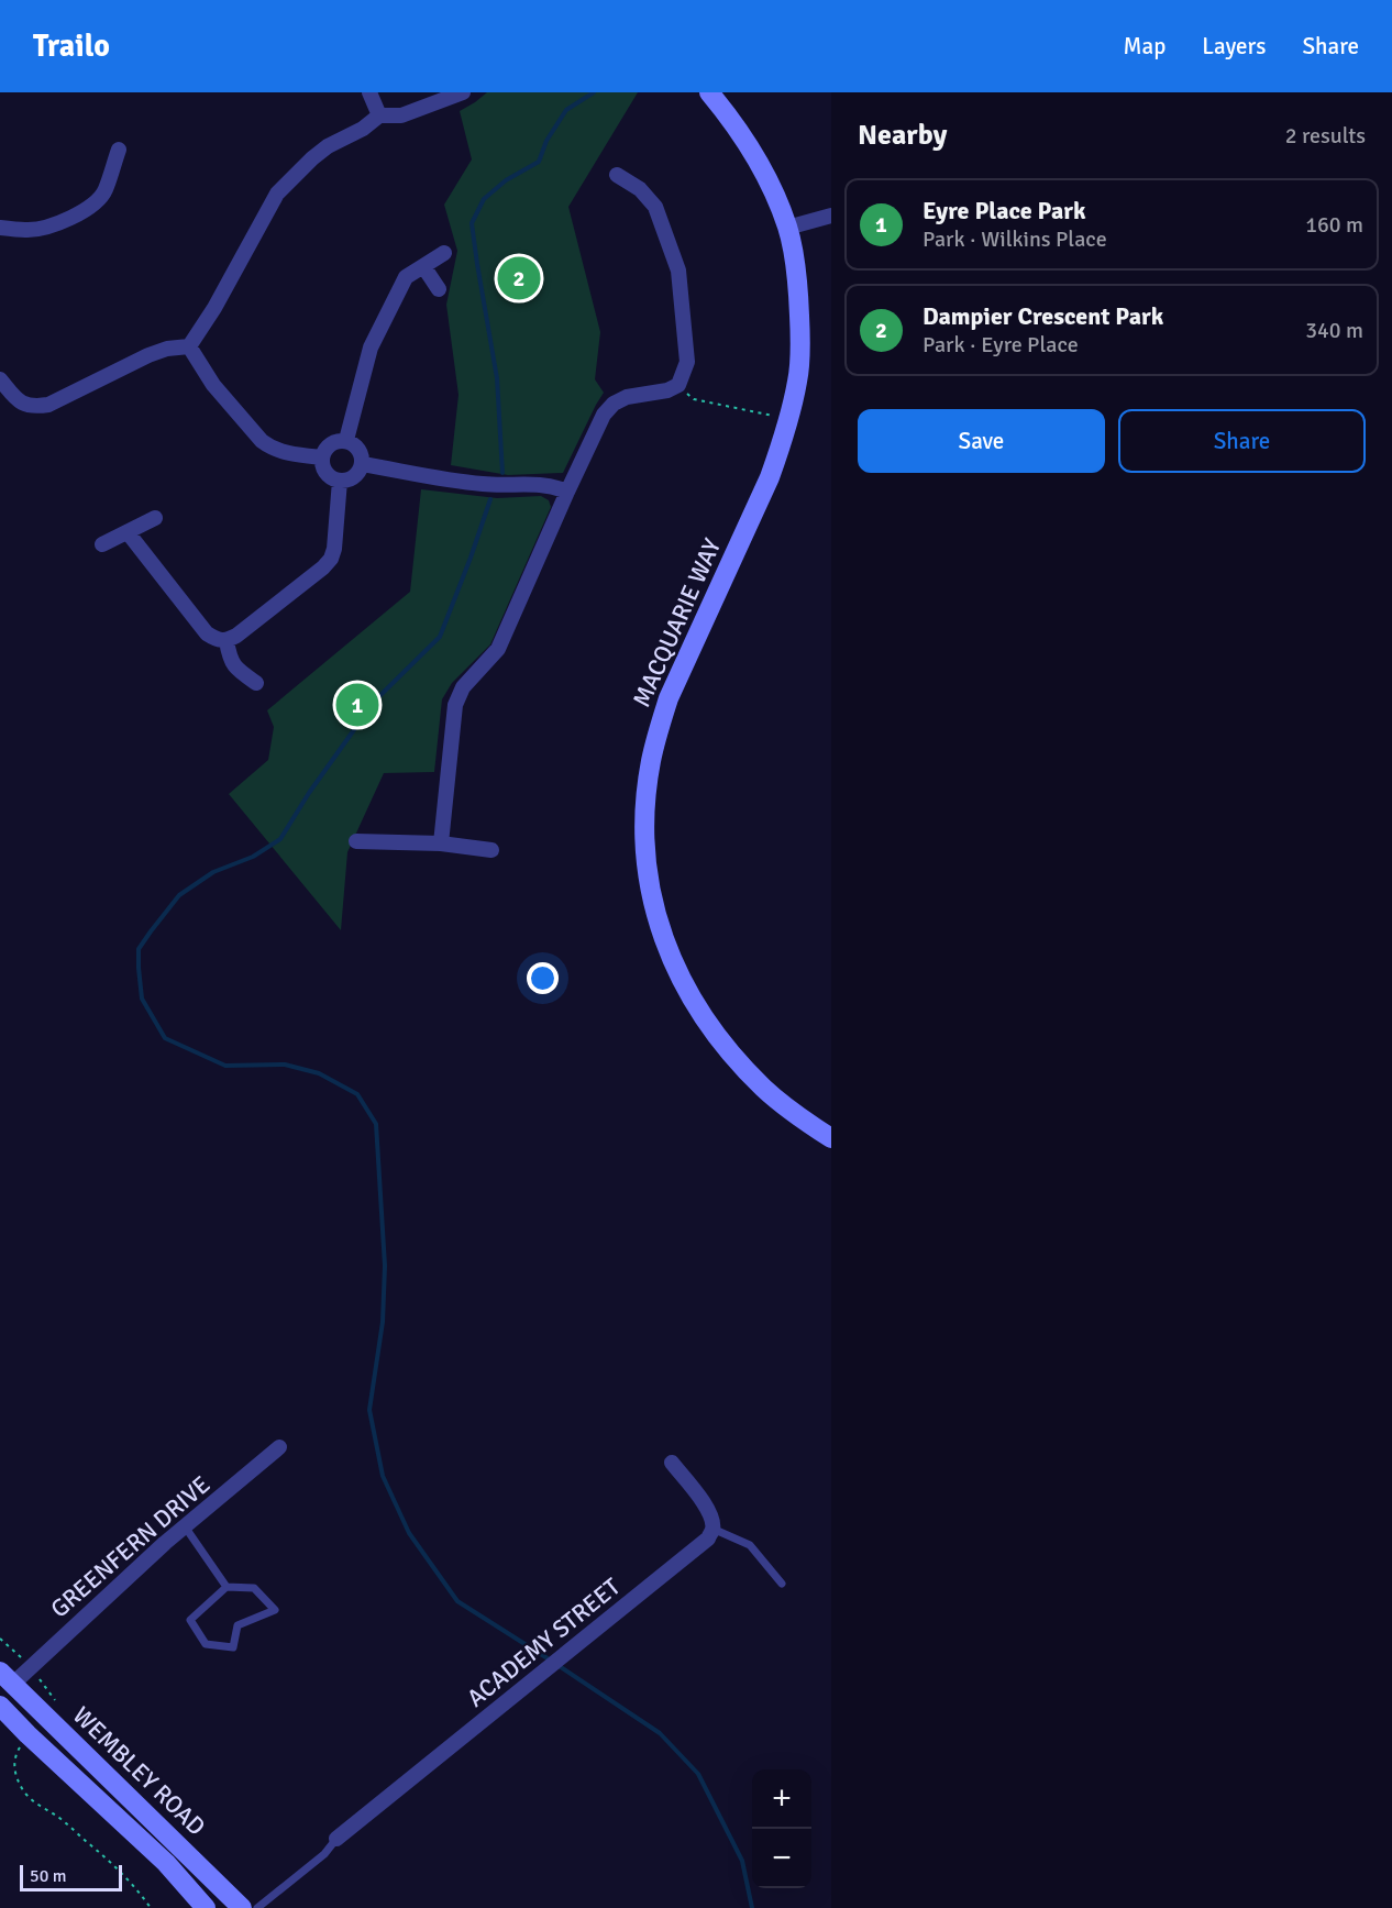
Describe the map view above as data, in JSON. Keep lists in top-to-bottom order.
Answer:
{
  "streets": {
    "street": [
      "MACQUARIE WAY",
      "GREENFERN DRIVE",
      "ACADEMY STREET",
      "WEMBLEY ROAD"
    ]
  },
  "crossings": [
    ["GREENFERN DRIVE", "WEMBLEY ROAD"]
  ],
  "scale_bar": "50 m",
  "page": {
    "header": "Trailo",
    "nav": ["Map", "Layers", "Share"],
    "heading": ["Nearby", "2 results"],
    "list": [
      {
        "mark": "1",
        "name": "Eyre Place Park",
        "note": "Park · Wilkins Place",
        "value": "160 m"
      },
      {
        "mark": "2",
        "name": "Dampier Crescent Park",
        "note": "Park · Eyre Place",
        "value": "340 m"
      }
    ],
    "pins": ["2", "1"],
    "buttons": ["Save", "Share"],
    "map_buttons": ["+", "−"],
    "scale": "50 m"
  }
}
